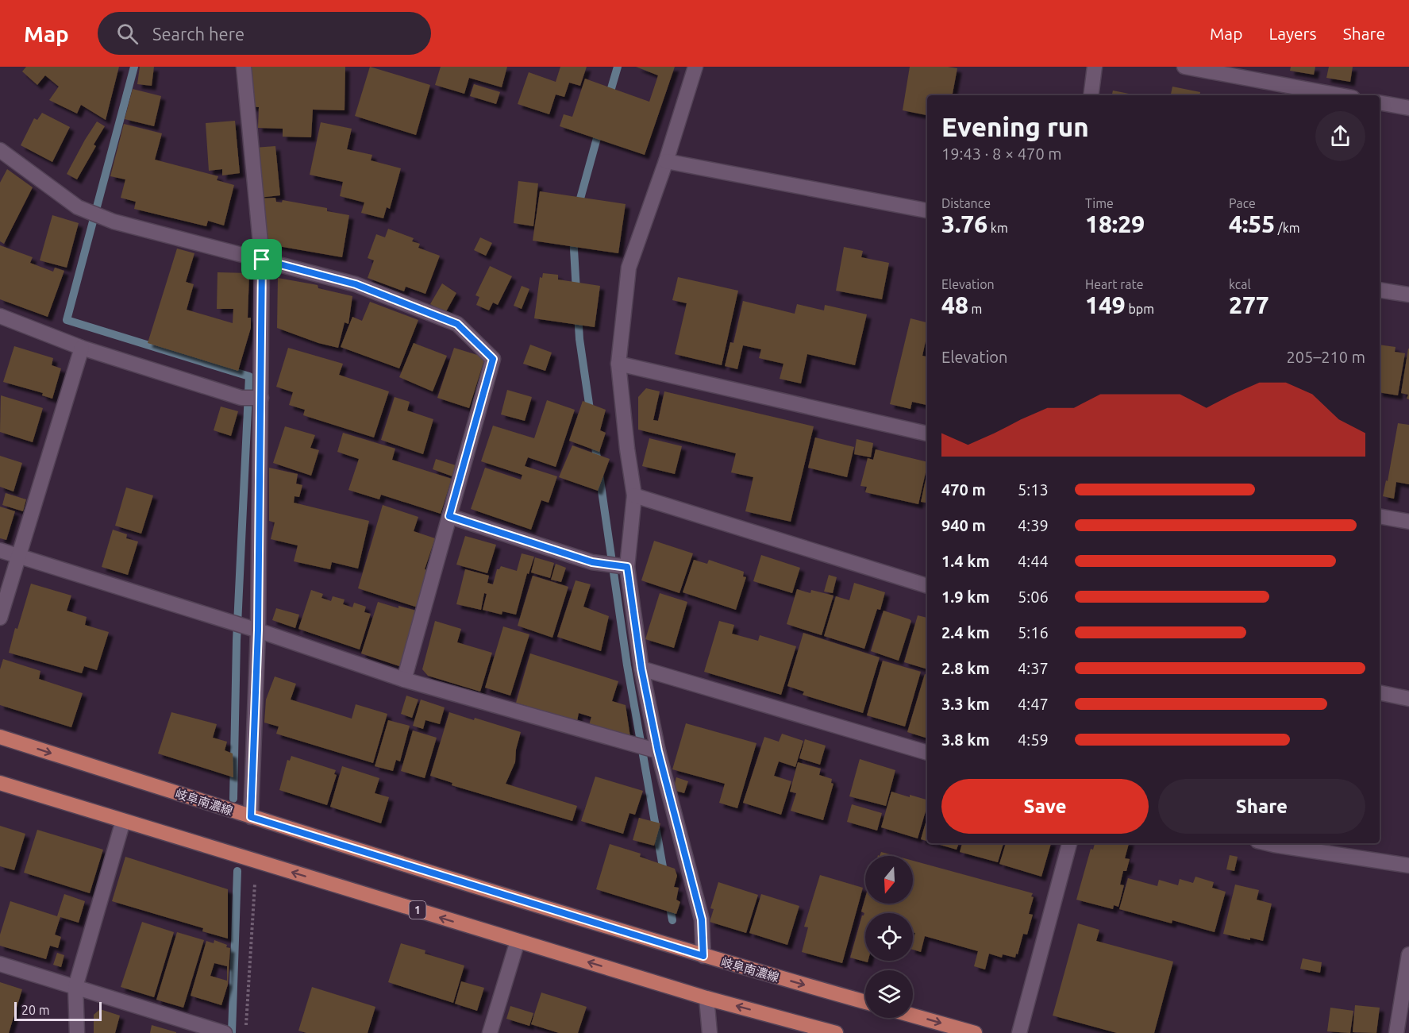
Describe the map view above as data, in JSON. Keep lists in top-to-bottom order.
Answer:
{
  "streets": {
    "main road": ["岐阜南濃線", "1"]
  },
  "scale_bar": "20 m",
  "north": "bottom",
  "page": {
    "header": "Map",
    "search": "Search here",
    "nav": ["Map", "Layers", "Share"],
    "heading": ["Evening run", "19:43 · 8 × 470 m"],
    "stats": [
      ["Distance", "3.76 km"],
      ["Time", "18:29"],
      ["Pace", "4:55 /km"],
      ["Elevation", "48 m"],
      ["Heart rate", "149 bpm"],
      ["kcal", "277"]
    ],
    "chart": ["Elevation", "205–210 m"],
    "list": [
      {
        "name": "470 m",
        "note": "5:13"
      },
      {
        "name": "940 m",
        "note": "4:39"
      },
      {
        "name": "1.4 km",
        "note": "4:44"
      },
      {
        "name": "1.9 km",
        "note": "5:06"
      },
      {
        "name": "2.4 km",
        "note": "5:16"
      },
      {
        "name": "2.8 km",
        "note": "4:37"
      },
      {
        "name": "3.3 km",
        "note": "4:47"
      },
      {
        "name": "3.8 km",
        "note": "4:59"
      }
    ],
    "buttons": ["Save", "Share"],
    "scale": "20 m"
  }
}
